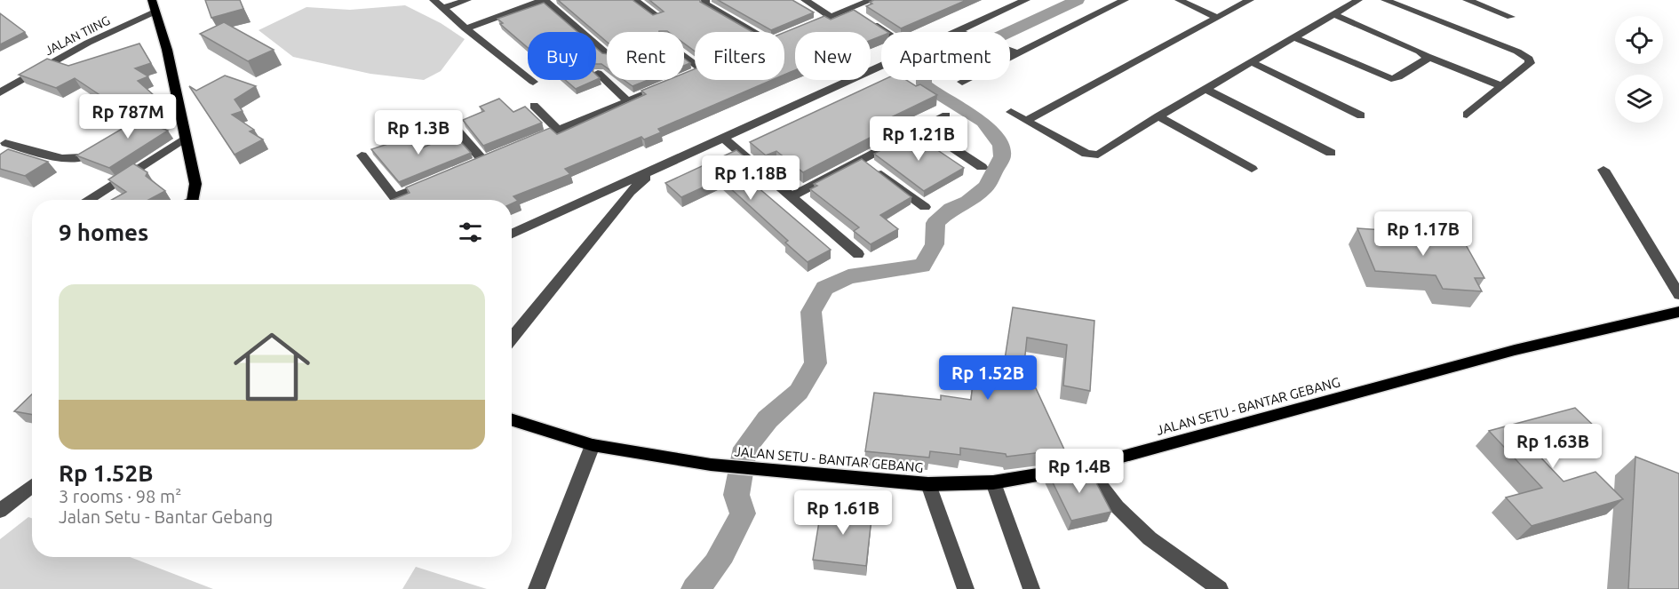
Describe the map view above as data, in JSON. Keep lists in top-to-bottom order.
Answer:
{
  "streets": {
    "main road": ["JALAN SETU - BANTAR GEBANG"],
    "street": ["JALAN TIING"]
  },
  "page": {
    "chip": [
      "Buy",
      "Rent",
      "Filters",
      "New",
      "Apartment"
    ],
    "price": [
      "Rp 787M",
      "Rp 1.3B",
      "Rp 1.21B",
      "Rp 1.18B",
      "Rp 1.17B",
      "Rp 1.52B",
      "Rp 1.63B",
      "Rp 1.4B",
      "Rp 1.61B"
    ],
    "heading": "9 homes",
    "list": [
      {
        "name": "Rp 1.52B",
        "note": "3 rooms · 98 m² · Jalan Setu - Bantar Gebang"
      }
    ]
  }
}
